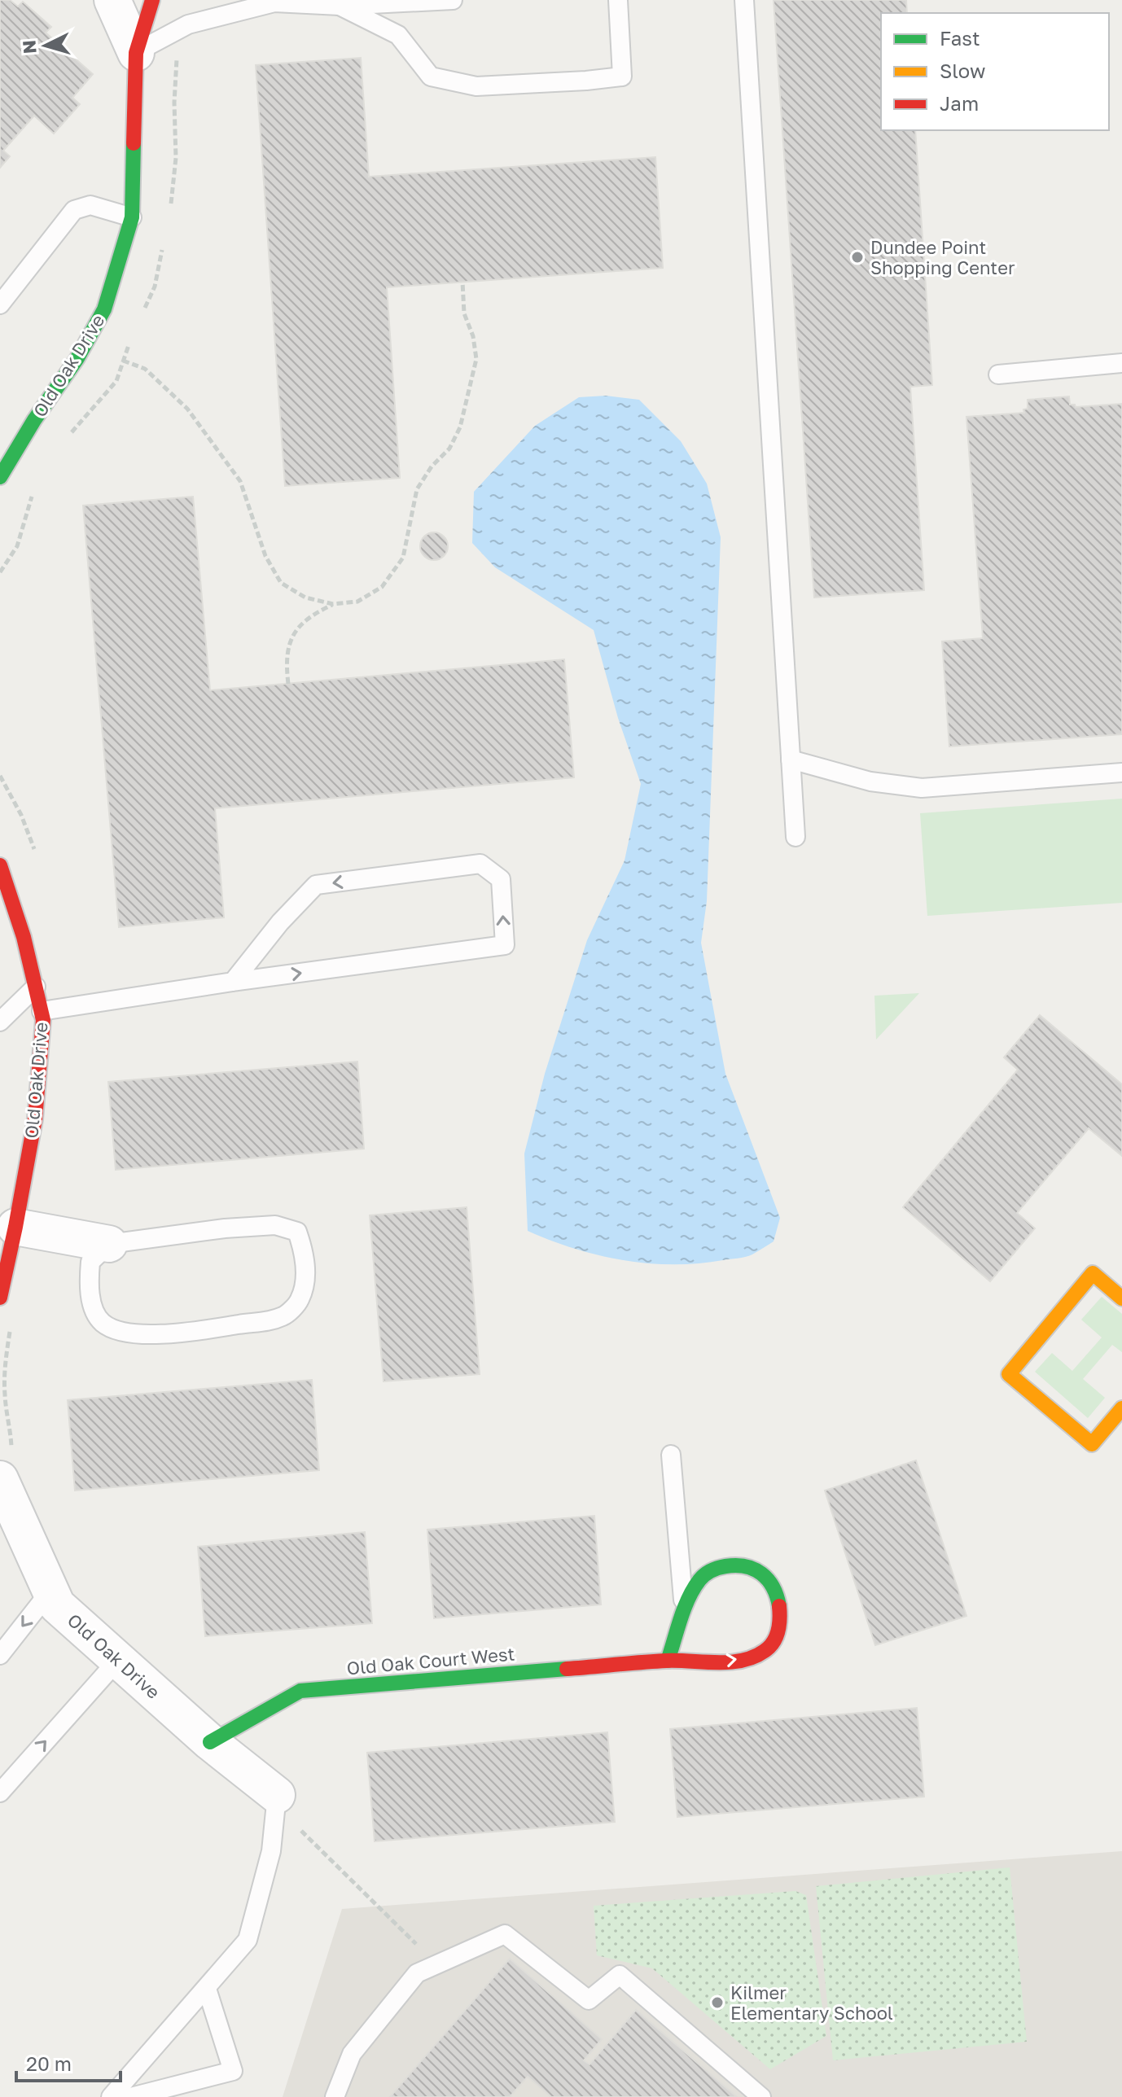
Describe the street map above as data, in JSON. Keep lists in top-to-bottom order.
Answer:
{
  "streets": {
    "street": ["Old Oak Drive", "Old Oak Court West"]
  },
  "crossings": [
    ["Old Oak Drive", "Old Oak Court West"]
  ],
  "places": ["Dundee Point Shopping Center", "Kilmer Elementary School"],
  "legend": ["Fast", "Slow", "Jam"],
  "scale_bar": "20 m",
  "north": "left"
}
